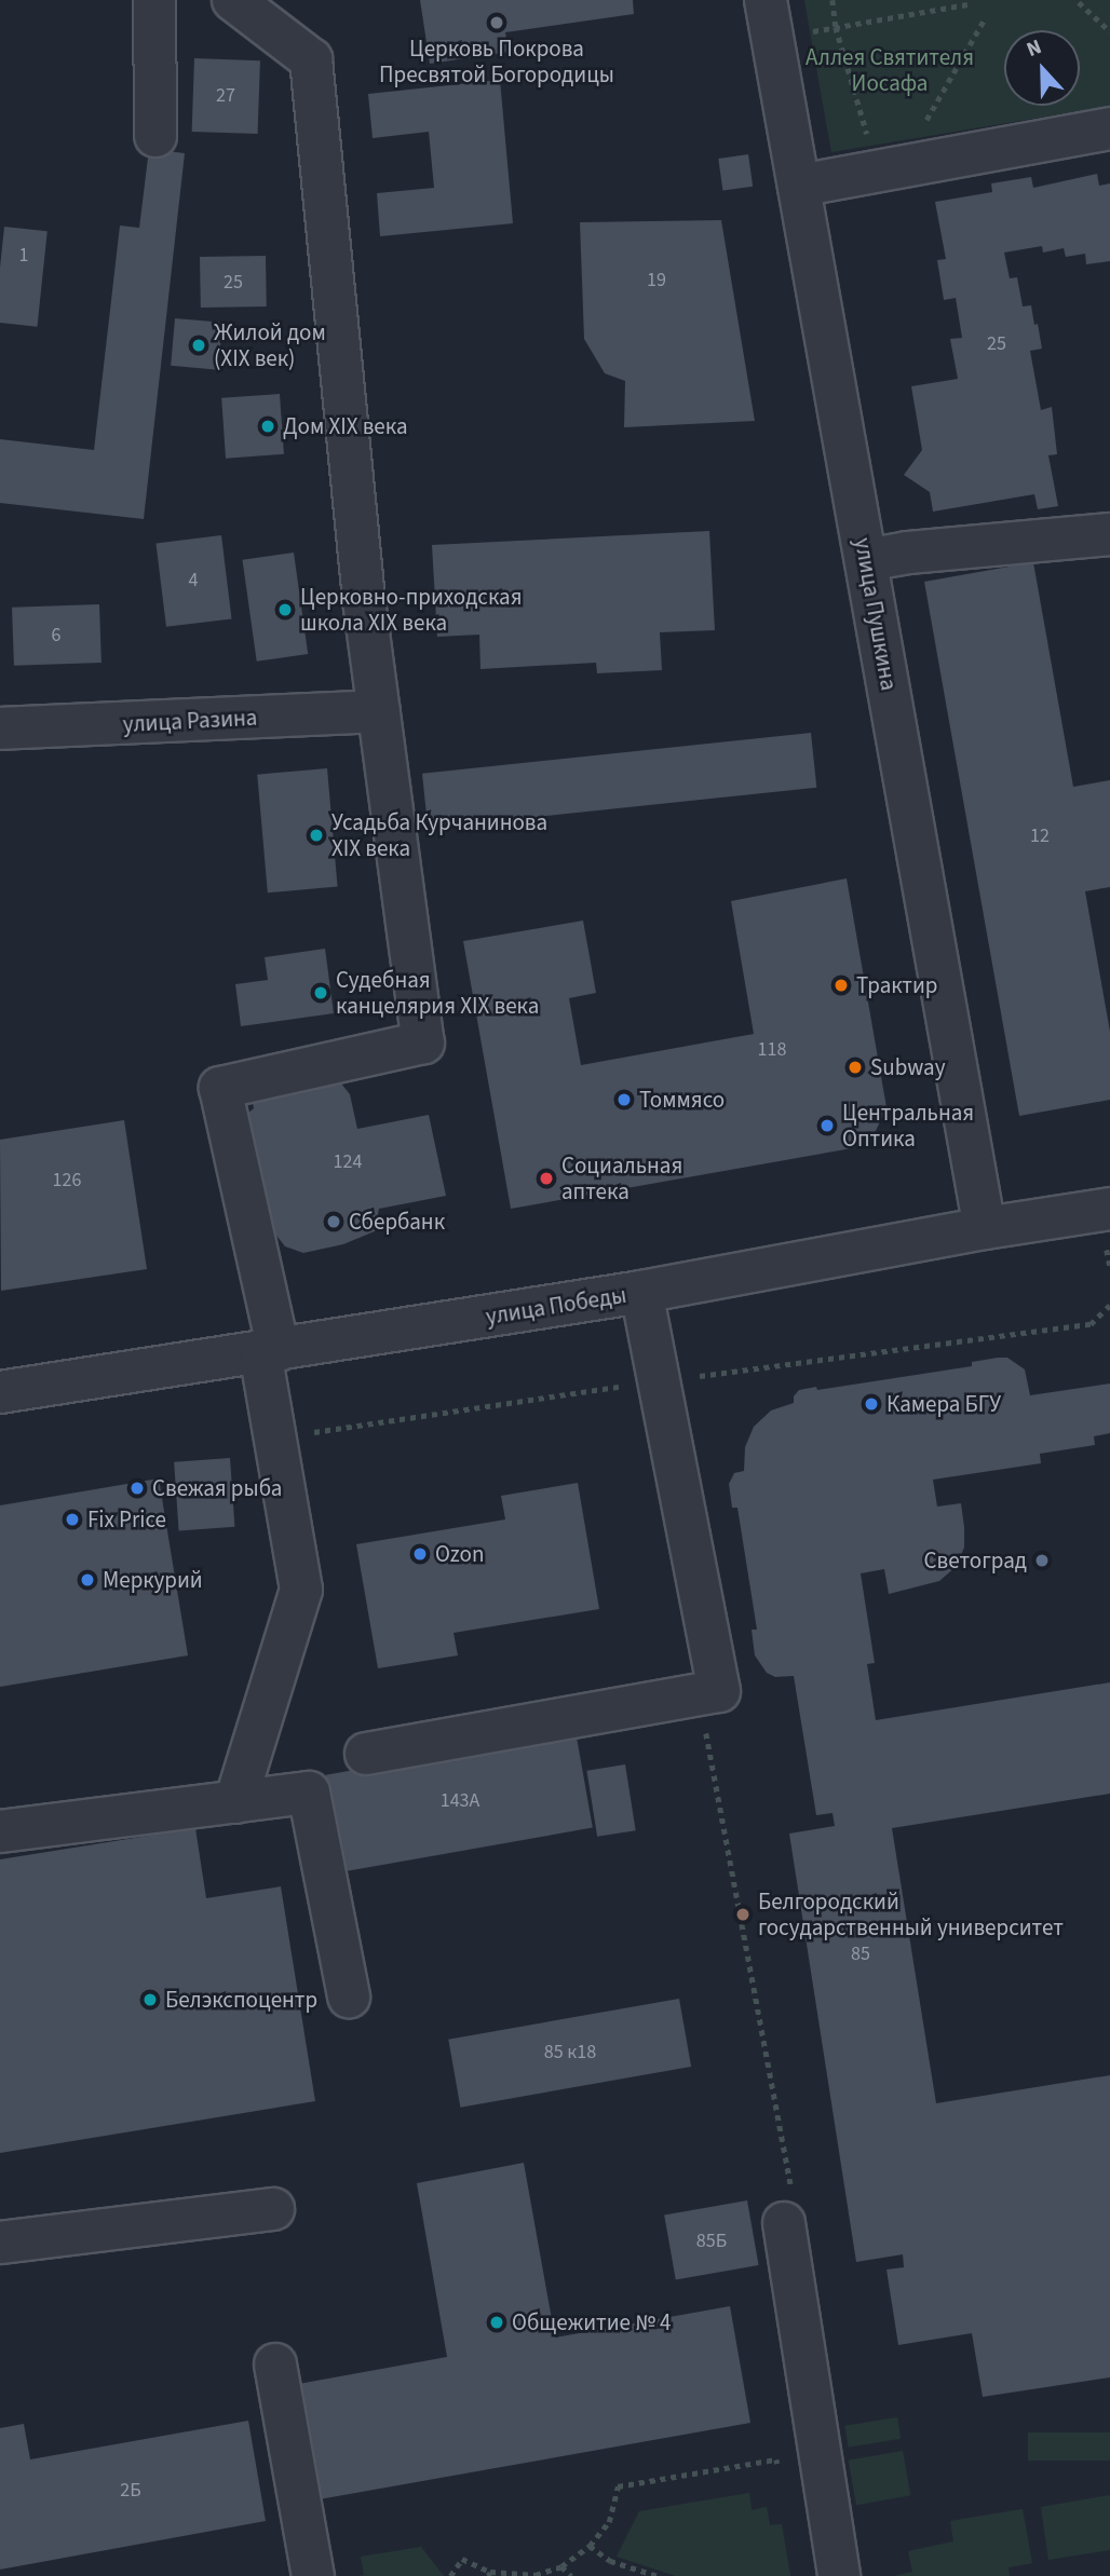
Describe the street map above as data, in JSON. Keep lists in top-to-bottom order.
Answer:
{
  "streets": {
    "street": ["улица Пушкина", "улица Разина", "улица Победы"]
  },
  "crossings": [
    ["улица Пушкина", "улица Победы"]
  ],
  "parks": ["Аллея Святителя Иосафа"],
  "places": [
    "Церковь Покрова Пресвятой Богородицы",
    "Жилой дом (XIX век)",
    "Дом XIX века",
    "Церковно-приходская школа XIX века",
    "Усадьба Курчанинова XIX века",
    "Трактир",
    "Судебная канцелярия XIX века",
    "Subway",
    "Томмясо",
    "Центральная Оптика",
    "Социальная аптека",
    "Сбербанк",
    "Камера БГУ",
    "Свежая рыба",
    "Fix Price",
    "Ozon",
    "Светоград",
    "Меркурий",
    "Белгородский государственный университет",
    "Белэкспоцентр",
    "Общежитие № 4"
  ],
  "house_numbers": [
    "27",
    "1",
    "19",
    "25",
    "25",
    "4",
    "6",
    "12",
    "118",
    "124",
    "126",
    "143А",
    "85",
    "85 к18",
    "85Б",
    "2Б"
  ],
  "north": "top"
}
